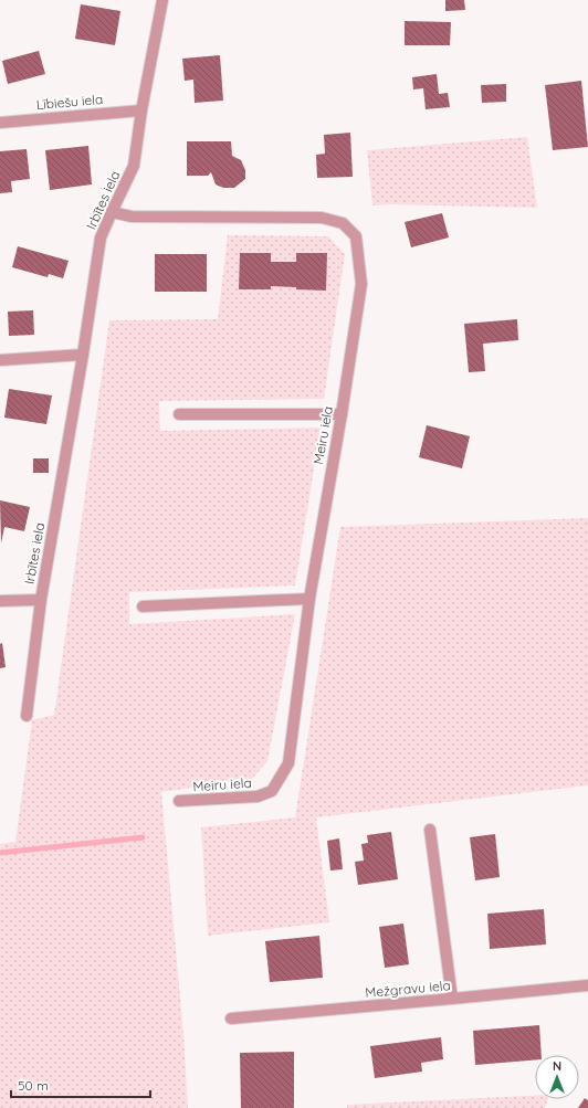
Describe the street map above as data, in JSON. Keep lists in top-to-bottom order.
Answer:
{
  "streets": {
    "street": [
      "Lībiešu iela",
      "Irbītes iela",
      "Meiru iela",
      "Mežgravu iela"
    ]
  },
  "crossings": [
    ["Lībiešu iela", "Irbītes iela"],
    ["Irbītes iela", "Meiru iela"]
  ],
  "scale_bar": "50 m",
  "north": "top"
}
